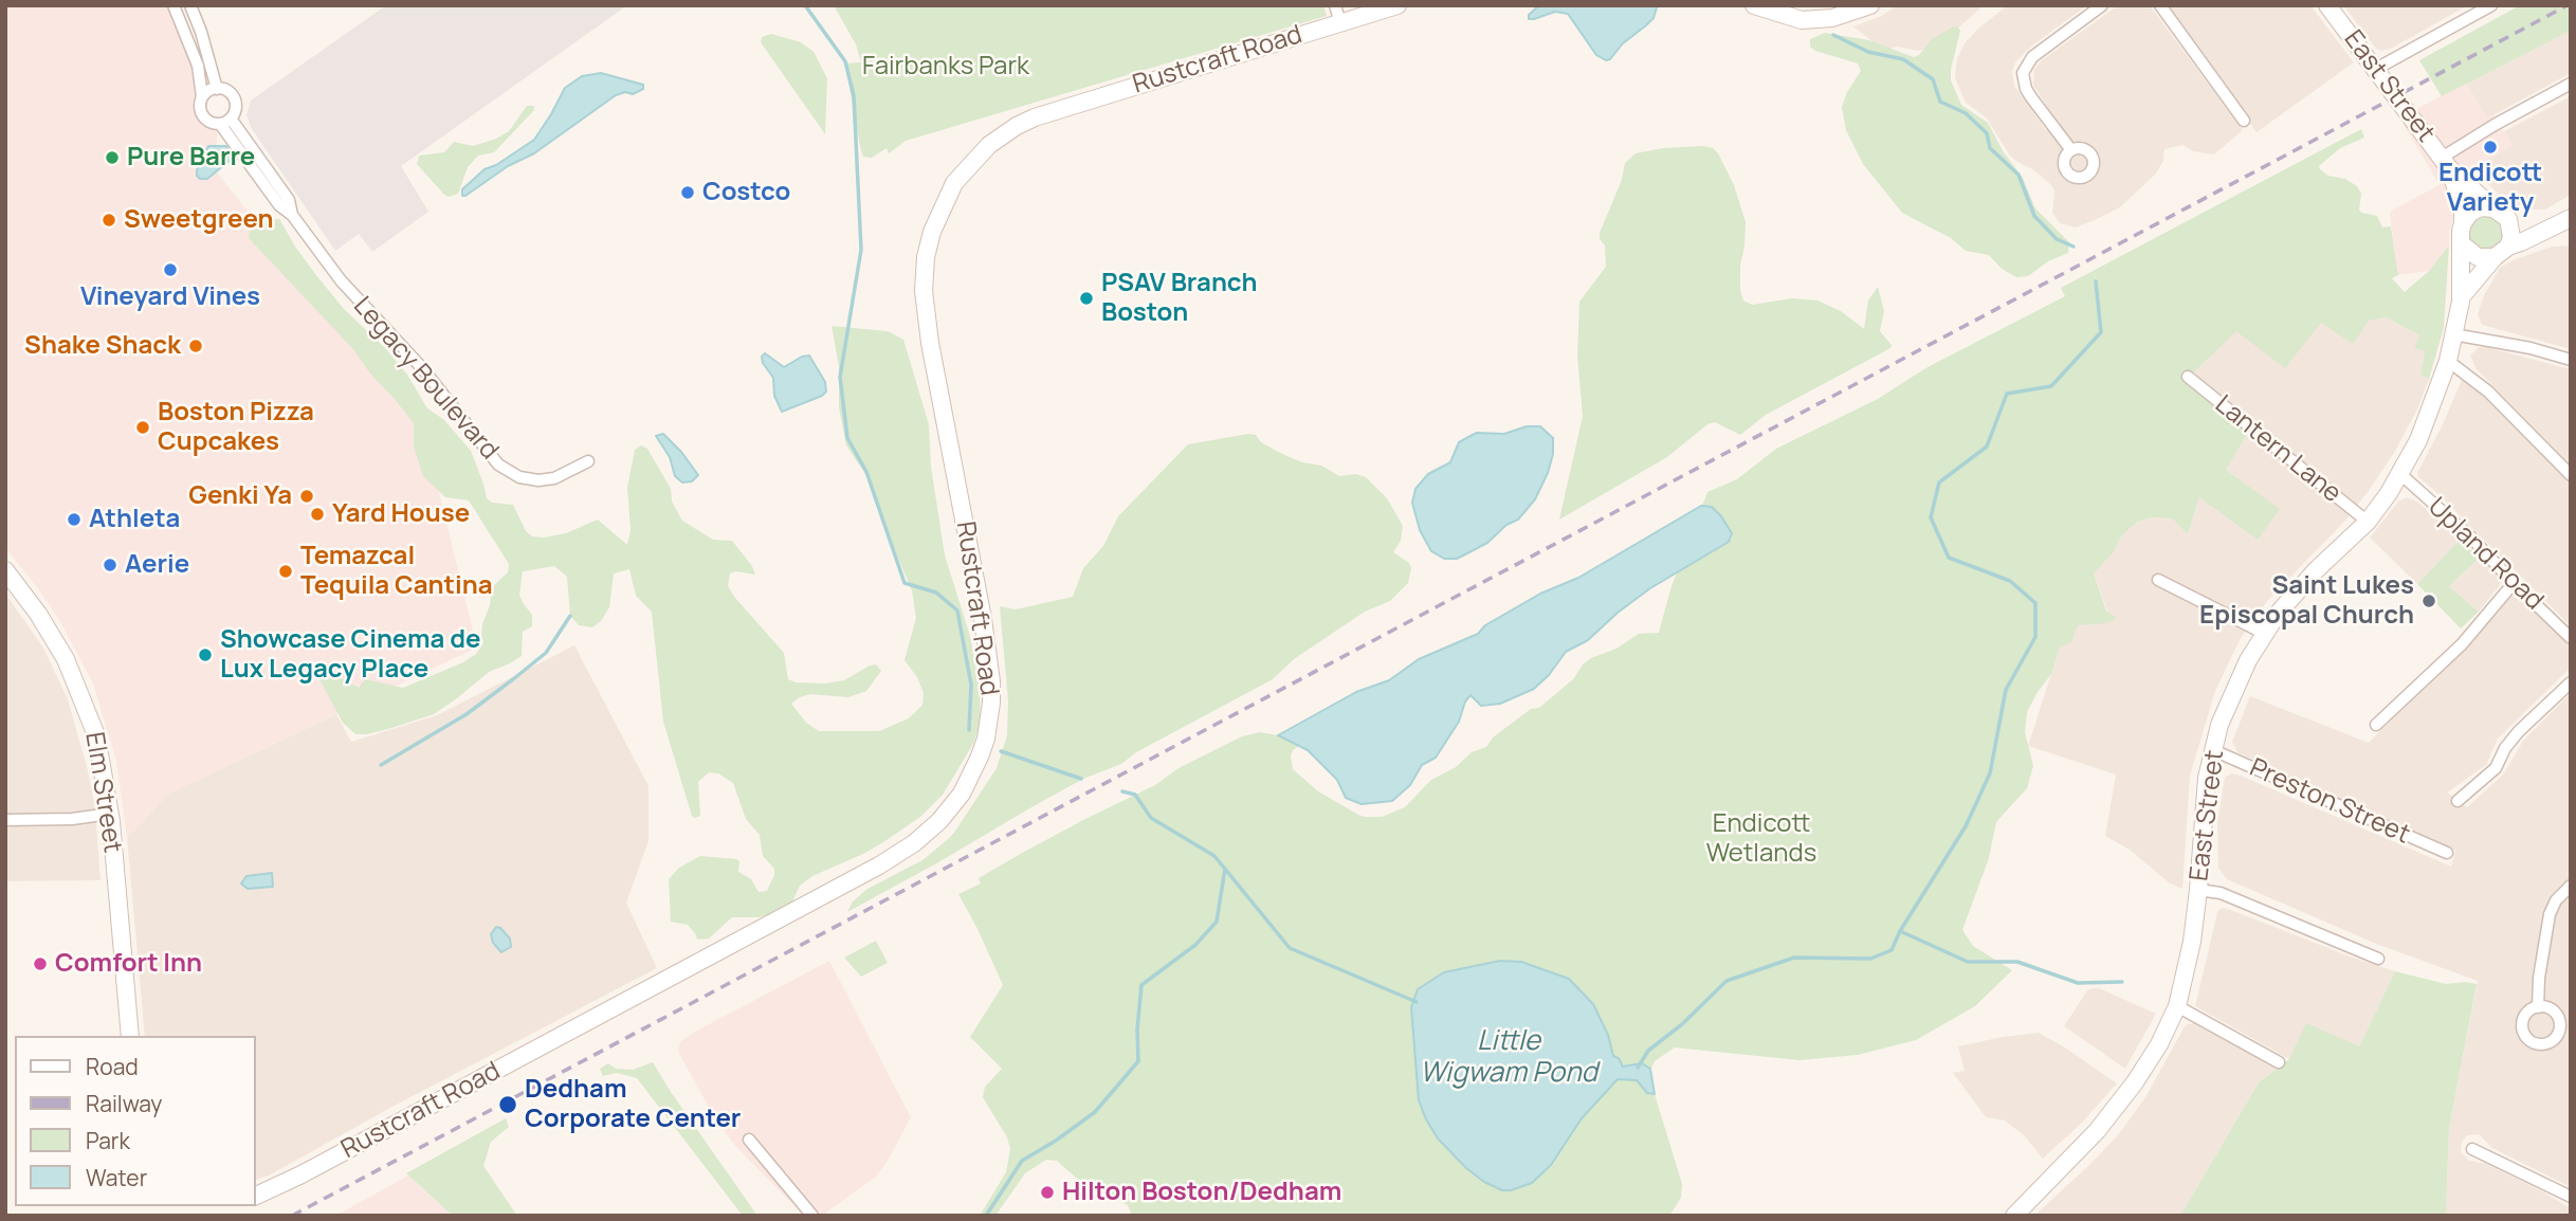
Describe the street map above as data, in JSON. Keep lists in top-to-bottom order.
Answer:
{
  "streets": {
    "main road": ["Rustcraft Road", "East Street", "Elm Street"],
    "street": [
      "Legacy Boulevard",
      "Lantern Lane",
      "Upland Road",
      "Preston Street"
    ]
  },
  "crossings": [
    ["East Street", "Lantern Lane"],
    ["East Street", "Upland Road"],
    ["East Street", "Preston Street"]
  ],
  "water": ["Little Wigwam Pond"],
  "parks": ["Fairbanks Park", "Endicott Wetlands"],
  "places": [
    "Endicott Variety",
    "Pure Barre",
    "Costco",
    "Sweetgreen",
    "Vineyard Vines",
    "PSAV Branch Boston",
    "Shake Shack",
    "Boston Pizza Cupcakes",
    "Genki Ya",
    "Yard House",
    "Athleta",
    "Aerie",
    "Temazcal Tequila Cantina",
    "Saint Lukes Episcopal Church",
    "Showcase Cinema de Lux Legacy Place",
    "Comfort Inn",
    "Dedham Corporate Center",
    "Hilton Boston/Dedham"
  ],
  "legend": [
    "Road",
    "Railway",
    "Park",
    "Water"
  ]
}
